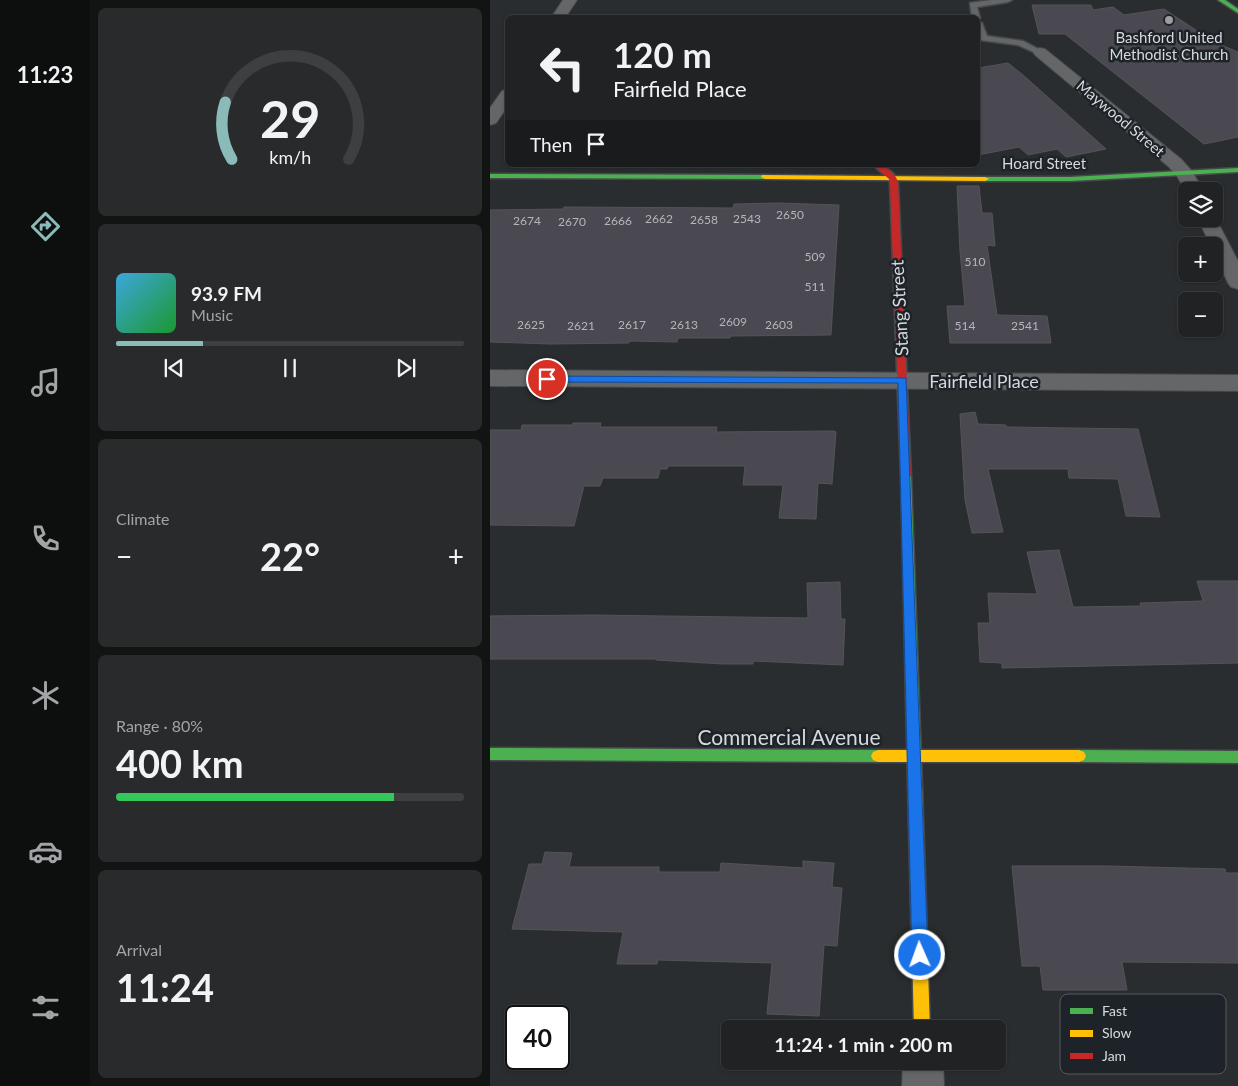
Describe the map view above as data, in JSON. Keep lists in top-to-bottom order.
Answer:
{
  "streets": {
    "street": [
      "Maywood Street",
      "Hoard Street",
      "Stang Street",
      "Fairfield Place",
      "Commercial Avenue"
    ]
  },
  "crossings": [
    ["Maywood Street", "Hoard Street"],
    ["Hoard Street", "Stang Street"],
    ["Stang Street", "Fairfield Place"],
    ["Stang Street", "Commercial Avenue"]
  ],
  "places": ["Bashford United Methodist Church"],
  "house_numbers": [
    "2650",
    "2662",
    "2543",
    "2658",
    "2674",
    "2666",
    "2670",
    "509",
    "510",
    "511",
    "2609",
    "2625",
    "2617",
    "2613",
    "2603",
    "2621",
    "514",
    "2541"
  ],
  "legend": ["Fast", "Slow", "Jam"],
  "page": {
    "tabs": "11:23",
    "turn": ["120 m", "Fairfield Place"],
    "then": "Then",
    "map_buttons": ["+", "−"],
    "song": ["93.9 FM", "Music"],
    "tile": [
      "Climate",
      ["Range · 80%", "400 km"],
      ["Arrival", "11:24"]
    ],
    "heat": ["−", "22°", "+"],
    "limit": "40",
    "trip": "11:24 · 1 min · 200 m",
    "gauge": ["29", "km/h"]
  }
}
